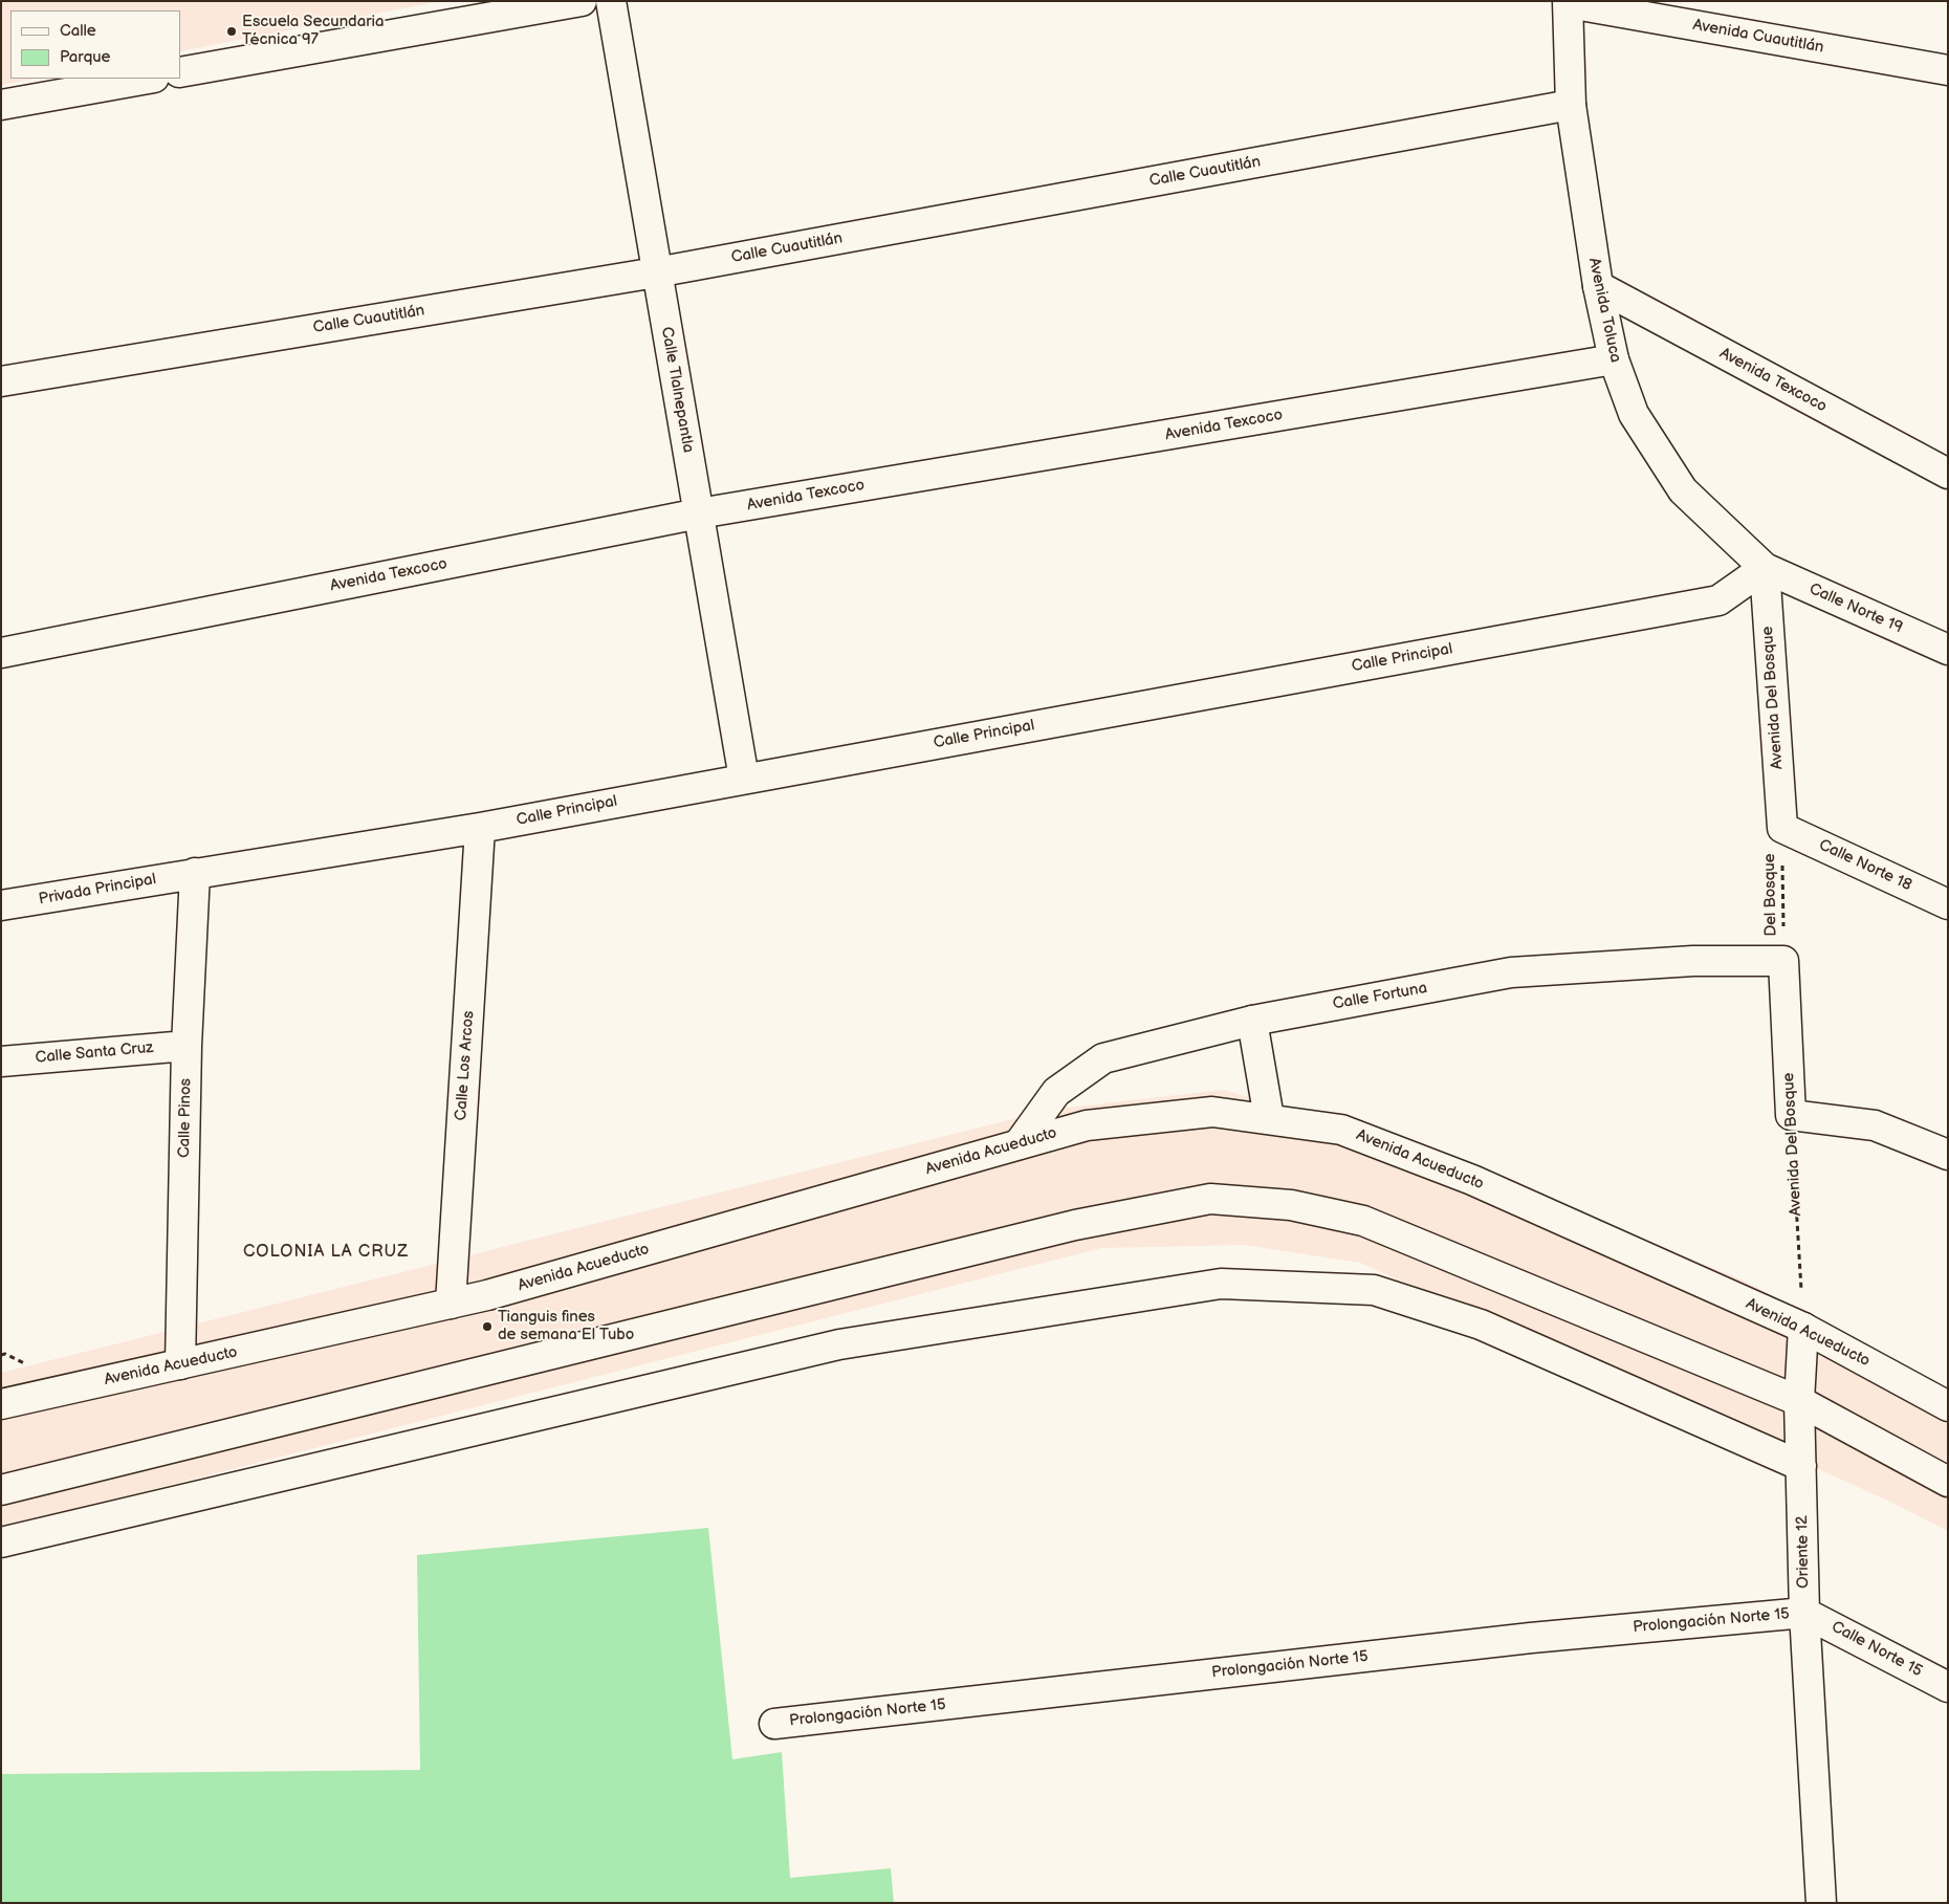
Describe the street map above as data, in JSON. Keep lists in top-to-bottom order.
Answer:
{
  "streets": {
    "street": [
      "Avenida Cuautitlán",
      "Calle Cuautitlán",
      "Avenida Toluca",
      "Avenida Texcoco",
      "Calle Tlalnepantla",
      "Calle Norte 19",
      "Calle Principal",
      "Avenida Del Bosque",
      "Calle Norte 18",
      "Privada Principal",
      "Calle Fortuna",
      "Calle Santa Cruz",
      "Calle Los Arcos",
      "Calle Pinos",
      "Avenida Acueducto",
      "Oriente 12",
      "Prolongación Norte 15",
      "Calle Norte 15"
    ],
    "path": ["Del Bosque"]
  },
  "crossings": [
    ["Avenida Cuautitlán", "Avenida Toluca"],
    ["Calle Cuautitlán", "Avenida Toluca"],
    ["Calle Cuautitlán", "Calle Tlalnepantla"],
    ["Avenida Toluca", "Avenida Texcoco"],
    ["Avenida Toluca", "Calle Norte 19"],
    ["Avenida Toluca", "Calle Principal"],
    ["Avenida Toluca", "Avenida Del Bosque"],
    ["Avenida Texcoco", "Calle Tlalnepantla"],
    ["Calle Tlalnepantla", "Calle Principal"],
    ["Calle Norte 19", "Calle Principal"],
    ["Calle Norte 19", "Avenida Del Bosque"],
    ["Calle Principal", "Avenida Del Bosque"],
    ["Calle Principal", "Privada Principal"],
    ["Calle Principal", "Calle Los Arcos"],
    ["Calle Principal", "Calle Pinos"],
    ["Avenida Del Bosque", "Calle Norte 18"],
    ["Avenida Del Bosque", "Del Bosque"],
    ["Avenida Del Bosque", "Calle Fortuna"],
    ["Avenida Del Bosque", "Avenida Acueducto"],
    ["Avenida Del Bosque", "Oriente 12"],
    ["Calle Norte 18", "Del Bosque"],
    ["Privada Principal", "Calle Pinos"],
    ["Del Bosque", "Calle Fortuna"],
    ["Calle Fortuna", "Avenida Acueducto"],
    ["Calle Santa Cruz", "Calle Pinos"],
    ["Calle Los Arcos", "Avenida Acueducto"],
    ["Calle Pinos", "Avenida Acueducto"],
    ["Avenida Acueducto", "Oriente 12"],
    ["Oriente 12", "Prolongación Norte 15"],
    ["Oriente 12", "Calle Norte 15"],
    ["Prolongación Norte 15", "Calle Norte 15"]
  ],
  "districts": ["COLONIA LA CRUZ"],
  "places": ["Escuela Secundaria Técnica 97", "Tianguis fines de semana El Tubo"],
  "legend": ["Calle", "Parque"]
}
